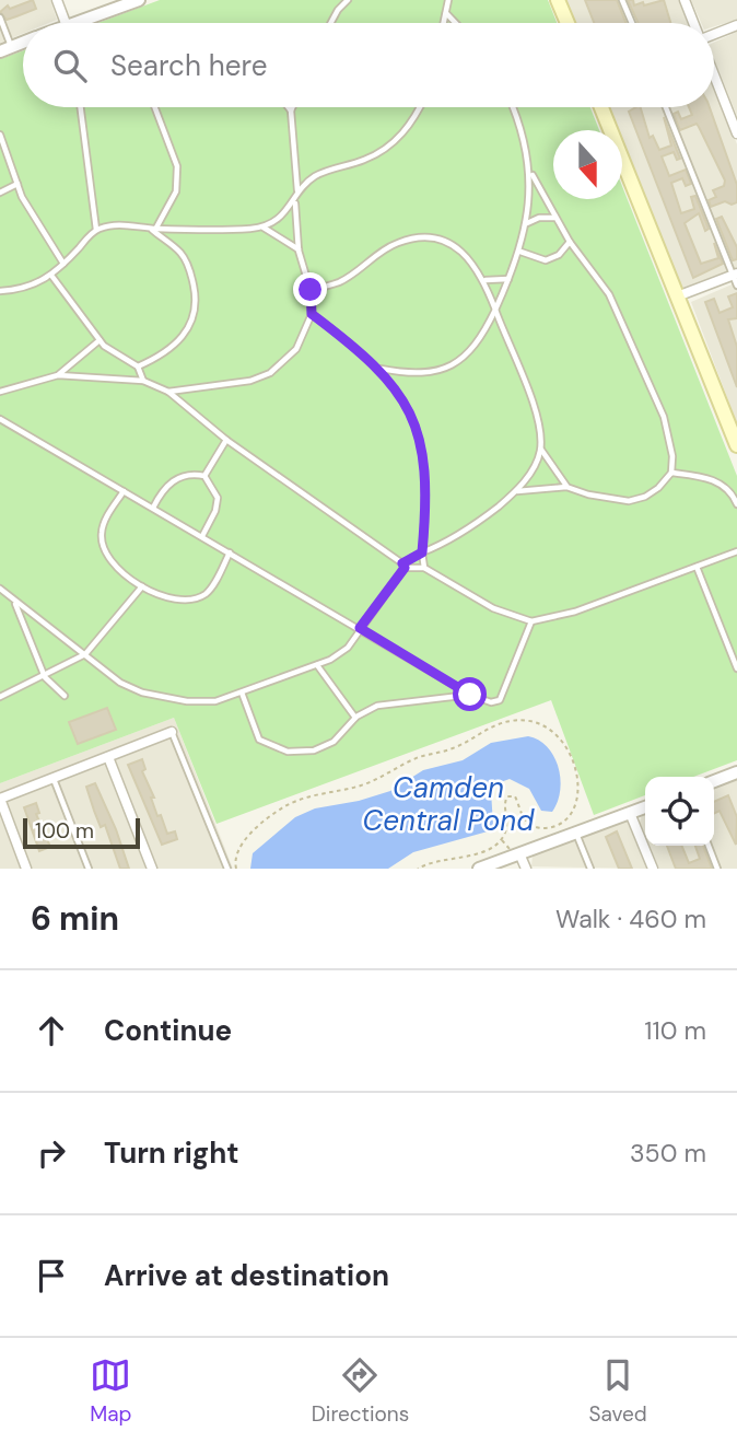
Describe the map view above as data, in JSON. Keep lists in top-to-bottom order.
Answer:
{
  "water": ["Camden Central Pond"],
  "scale_bar": "100 m",
  "north": "bottom",
  "page": {
    "search": "Search here",
    "scale": "100 m",
    "heading": ["6 min", "Walk · 460 m"],
    "list": [
      ["Continue", "110 m"],
      ["Turn right", "350 m"],
      "Arrive at destination"
    ],
    "nav": ["Map", "Directions", "Saved"]
  }
}
